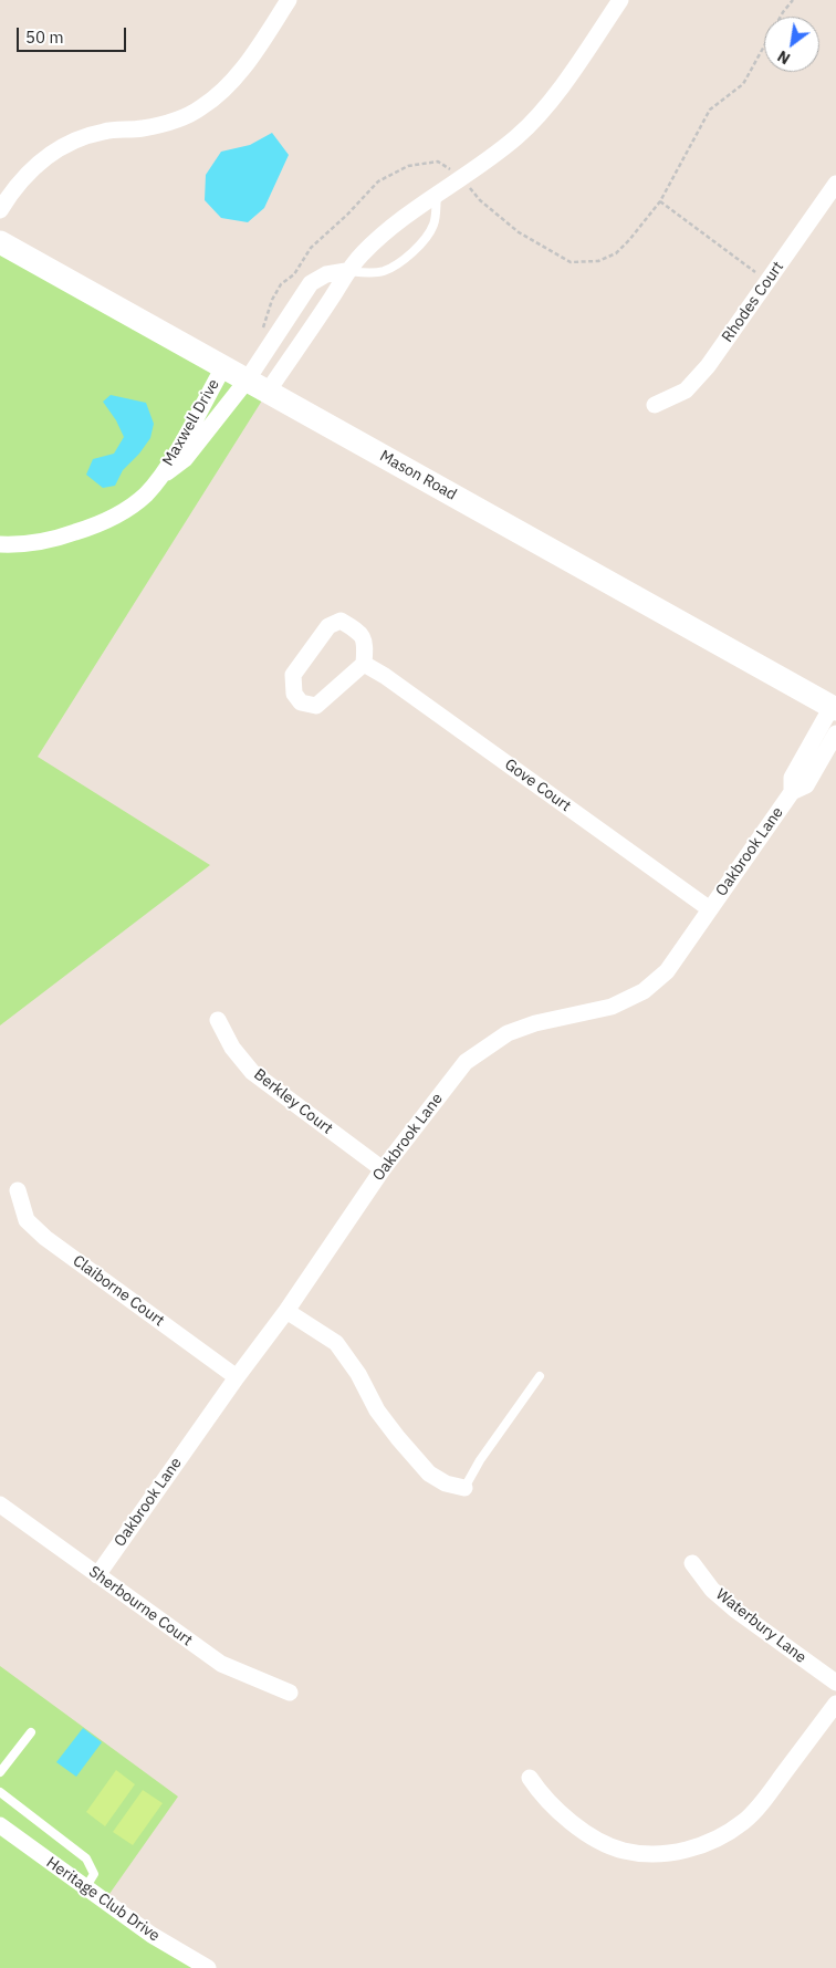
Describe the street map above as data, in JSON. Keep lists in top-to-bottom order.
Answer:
{
  "streets": {
    "main road": ["Mason Road"],
    "street": [
      "Rhodes Court",
      "Maxwell Drive",
      "Gove Court",
      "Oakbrook Lane",
      "Berkley Court",
      "Claiborne Court",
      "Sherbourne Court",
      "Waterbury Lane",
      "Heritage Club Drive"
    ]
  },
  "crossings": [
    ["Maxwell Drive", "Mason Road"],
    ["Mason Road", "Oakbrook Lane"],
    ["Gove Court", "Oakbrook Lane"],
    ["Oakbrook Lane", "Berkley Court"],
    ["Oakbrook Lane", "Claiborne Court"],
    ["Oakbrook Lane", "Sherbourne Court"]
  ],
  "scale_bar": "50 m",
  "north": "bottom left"
}
